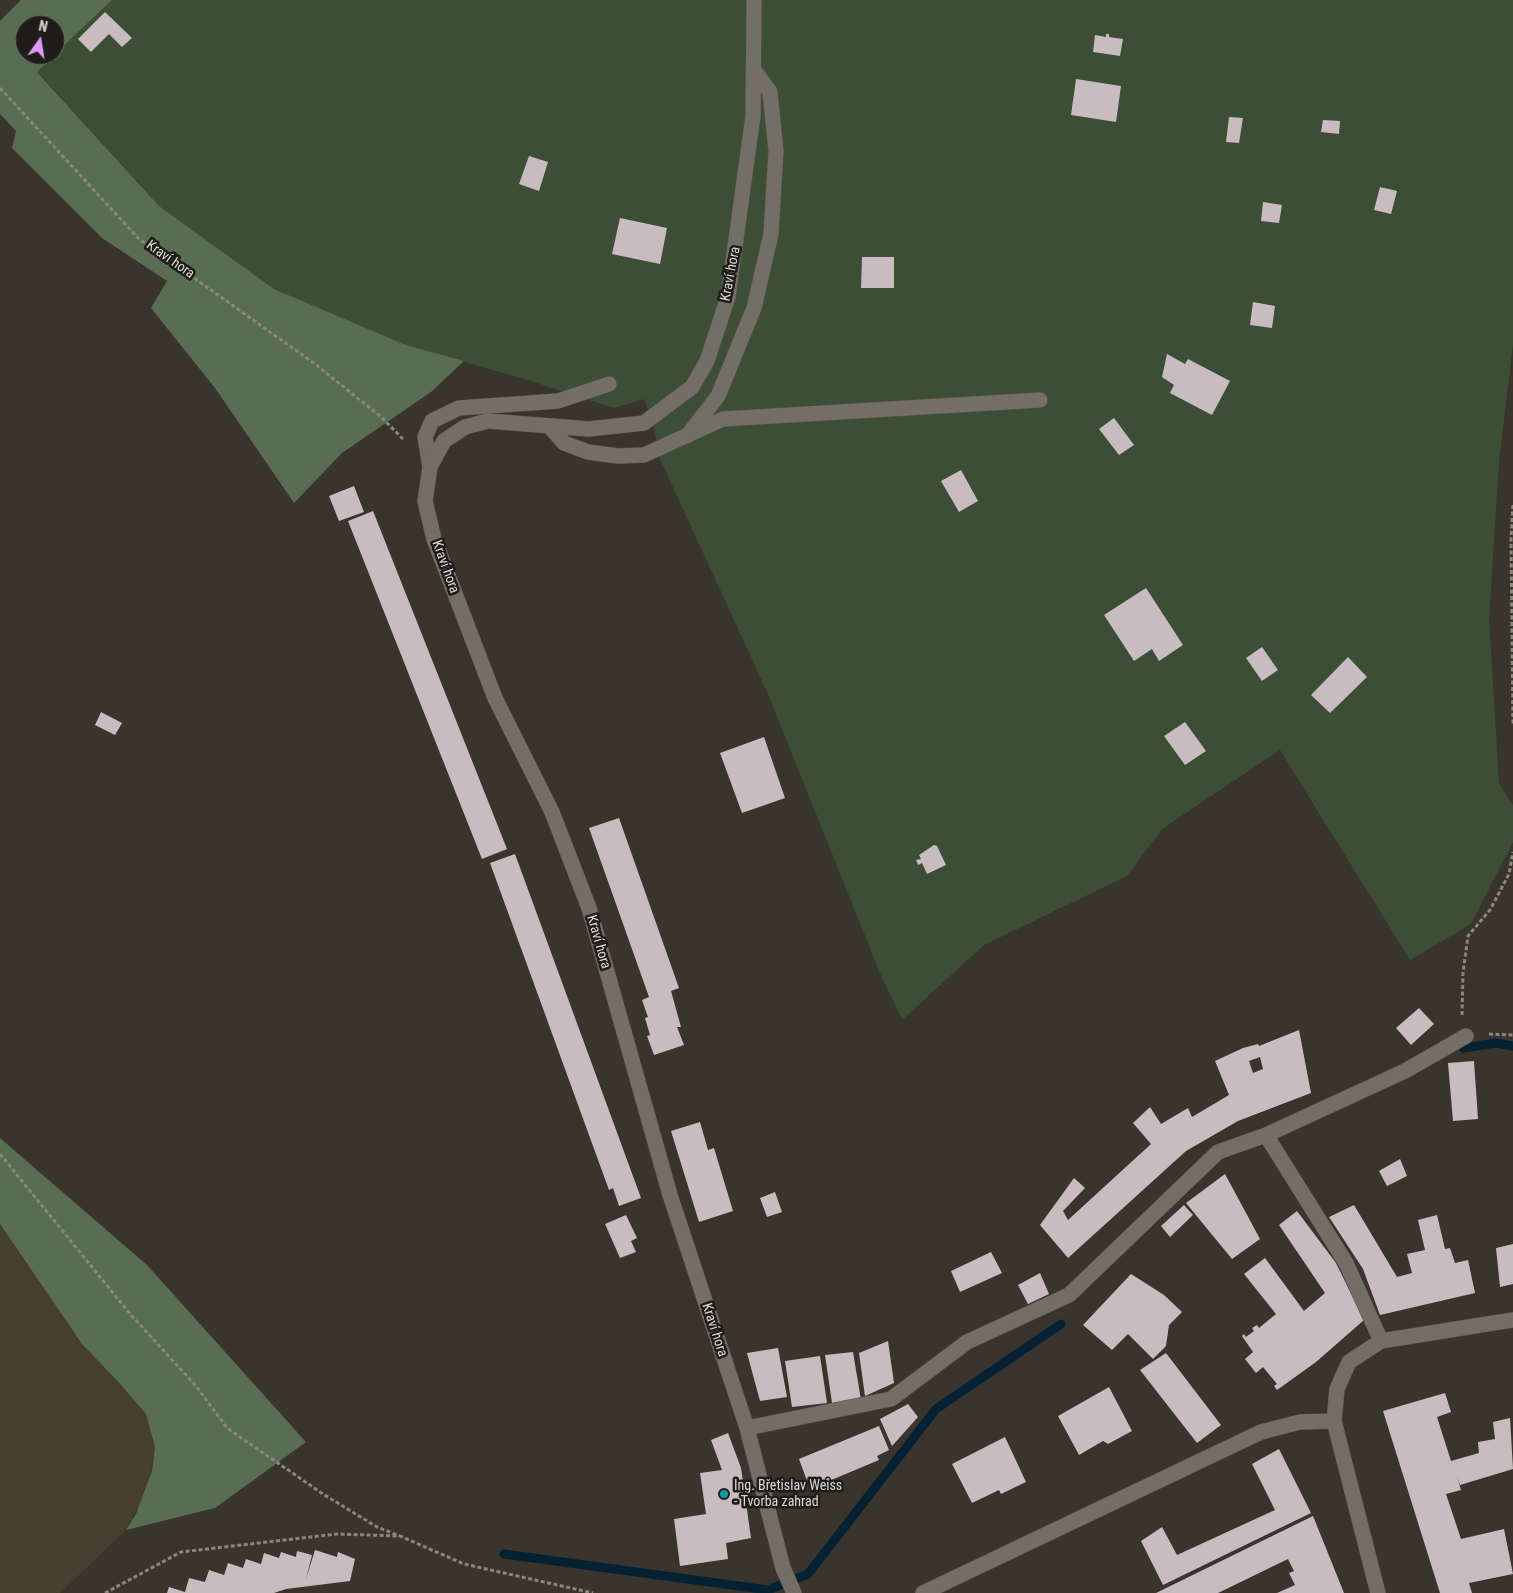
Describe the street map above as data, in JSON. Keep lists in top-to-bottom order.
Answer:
{
  "streets": {
    "street": ["Kraví hora"]
  },
  "places": ["Ing. Břetislav Weiss - Tvorba zahrad"],
  "north": "top"
}
